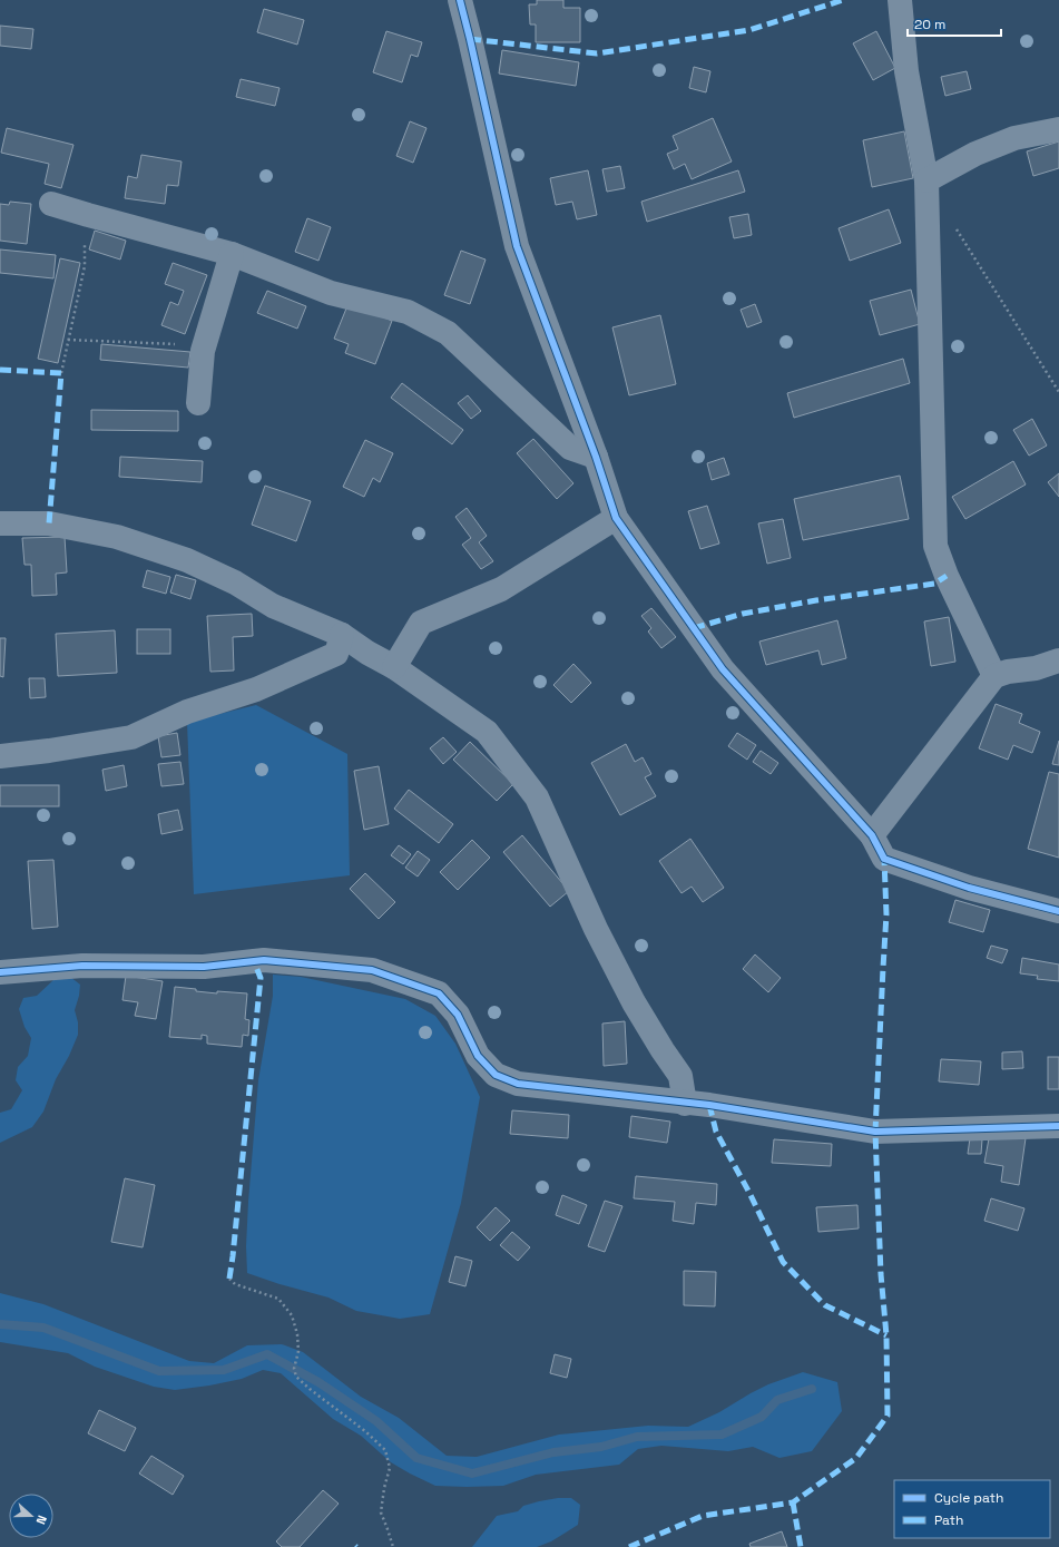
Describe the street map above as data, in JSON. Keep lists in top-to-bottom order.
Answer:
{
  "legend": ["Cycle path", "Path"],
  "scale_bar": "20 m",
  "north": "right"
}
